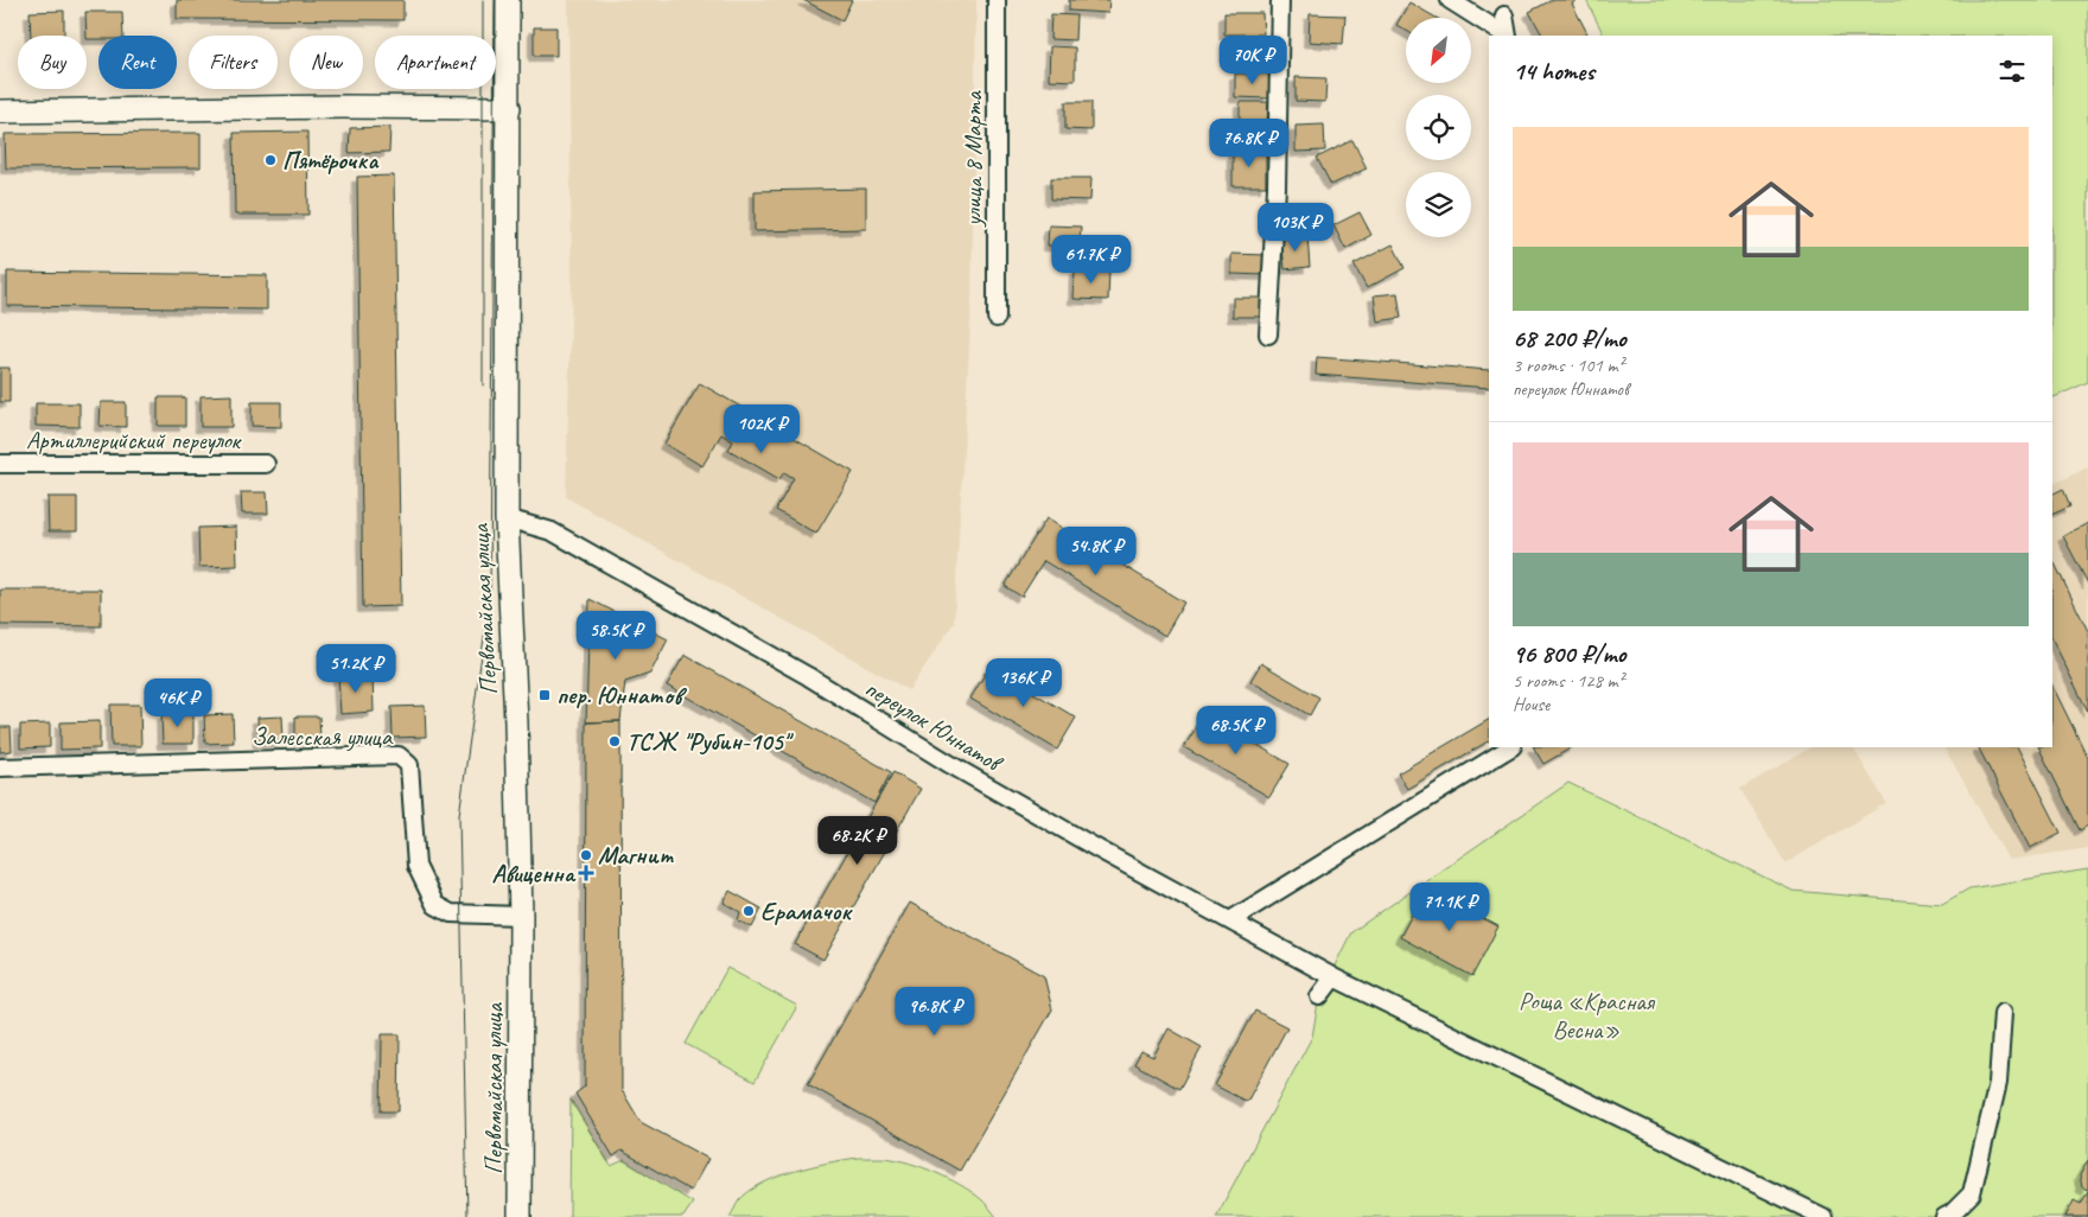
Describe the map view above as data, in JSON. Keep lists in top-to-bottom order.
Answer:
{
  "streets": {
    "main road": ["Первомайская улица"],
    "street": [
      "улица 8 Марта",
      "Артиллерийский переулок",
      "переулок Юннатов",
      "Залесская улица"
    ]
  },
  "crossings": [
    ["Первомайская улица", "переулок Юннатов"],
    ["Первомайская улица", "Залесская улица"]
  ],
  "parks": ["Роща «Красная Весна»"],
  "places": {
    "other": [
      "Пятёрочка",
      "ТСЖ \"Рубин-105\"",
      "Магнит",
      "Ерамачок"
    ],
    "transit": ["пер. Юннатов"],
    "health": ["Авиценна"]
  },
  "north": "bottom left",
  "page": {
    "price": [
      "70K ₽",
      "76.8K ₽",
      "103K ₽",
      "61.7K ₽",
      "102K ₽",
      "54.8K ₽",
      "58.5K ₽",
      "51.2K ₽",
      "136K ₽",
      "46K ₽",
      "68.5K ₽",
      "68.2K ₽",
      "71.1K ₽",
      "96.8K ₽"
    ],
    "chip": [
      "Buy",
      "Rent",
      "Filters",
      "New",
      "Apartment"
    ],
    "heading": "14 homes",
    "list": [
      {
        "name": "68 200 ₽/mo",
        "note": "3 rooms · 101 m² · переулок Юннатов"
      },
      {
        "name": "96 800 ₽/mo",
        "note": "5 rooms · 128 m² · House"
      }
    ]
  }
}
